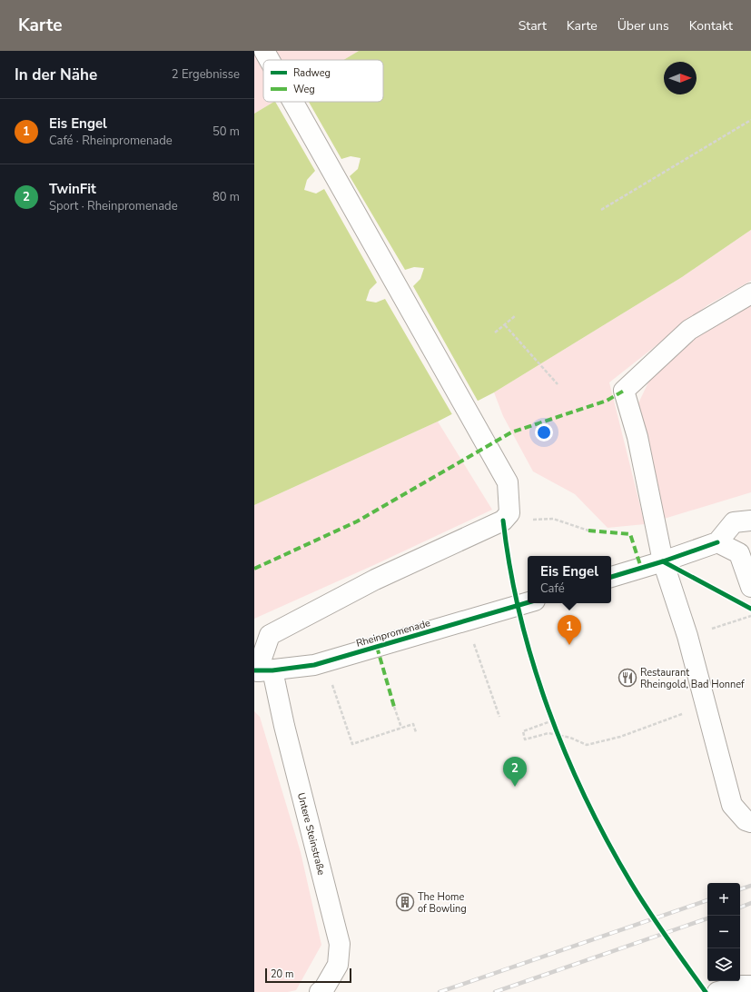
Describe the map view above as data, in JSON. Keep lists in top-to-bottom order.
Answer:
{
  "streets": {
    "main road": ["Rheinpromenade", "Untere Steinstraße"]
  },
  "crossings": [
    ["Rheinpromenade", "Untere Steinstraße"]
  ],
  "places": {
    "restaurant": ["Restaurant Rheingold, Bad Honnef"],
    "building": ["The Home of Bowling"]
  },
  "legend": ["Radweg", "Weg"],
  "scale_bar": "20 m",
  "north": "right",
  "page": {
    "header": "Karte",
    "nav": [
      "Start",
      "Karte",
      "Über uns",
      "Kontakt"
    ],
    "heading": ["In der Nähe", "2 Ergebnisse"],
    "list": [
      {
        "mark": "1",
        "name": "Eis Engel",
        "note": "Café · Rheinpromenade",
        "value": "50 m"
      },
      {
        "mark": "2",
        "name": "TwinFit",
        "note": "Sport · Rheinpromenade",
        "value": "80 m"
      }
    ],
    "popup": ["Eis Engel", "Café"],
    "pins": ["1", "2"],
    "map_buttons": ["+", "−"],
    "scale": "20 m"
  }
}
